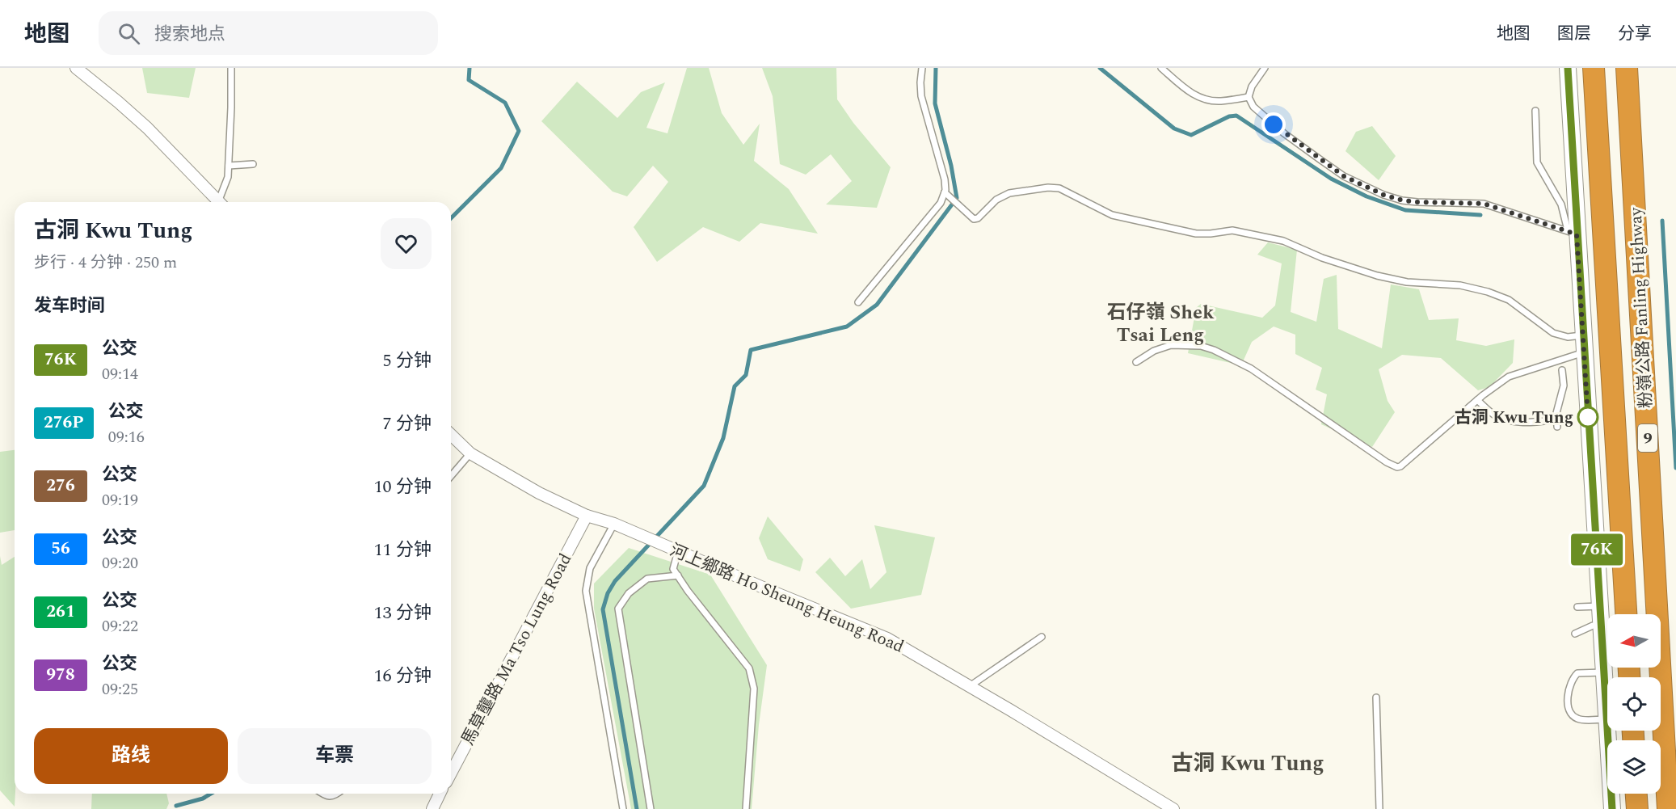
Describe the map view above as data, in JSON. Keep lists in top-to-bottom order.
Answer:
{
  "streets": {
    "highway": ["粉嶺公路 Fanling Highway", "9"],
    "street": ["河上鄉路 Ho Sheung Heung Road", "馬草壟路 Ma Tso Lung Road"]
  },
  "crossings": [
    ["河上鄉路 Ho Sheung Heung Road", "馬草壟路 Ma Tso Lung Road"]
  ],
  "districts": ["石仔嶺 Shek Tsai Leng", "古洞 Kwu Tung"],
  "places": ["古洞 Kwu Tung"],
  "lines": ["bus line 76K"],
  "north": "left",
  "page": {
    "header": "地图",
    "search": "搜索地点",
    "nav": ["地图", "图层", "分享"],
    "on_map": "76K",
    "heading": [
      ["古洞 Kwu Tung", "步行 · 4 分钟 · 250 m"],
      "发车时间"
    ],
    "list": [
      {
        "mark": "76K",
        "name": "公交",
        "note": "09:14",
        "value": "5 分钟"
      },
      {
        "mark": "276P",
        "name": "公交",
        "note": "09:16",
        "value": "7 分钟"
      },
      {
        "mark": "276",
        "name": "公交",
        "note": "09:19",
        "value": "10 分钟"
      },
      {
        "mark": "56",
        "name": "公交",
        "note": "09:20",
        "value": "11 分钟"
      },
      {
        "mark": "261",
        "name": "公交",
        "note": "09:22",
        "value": "13 分钟"
      },
      {
        "mark": "978",
        "name": "公交",
        "note": "09:25",
        "value": "16 分钟"
      }
    ],
    "buttons": ["路线", "车票"]
  }
}
